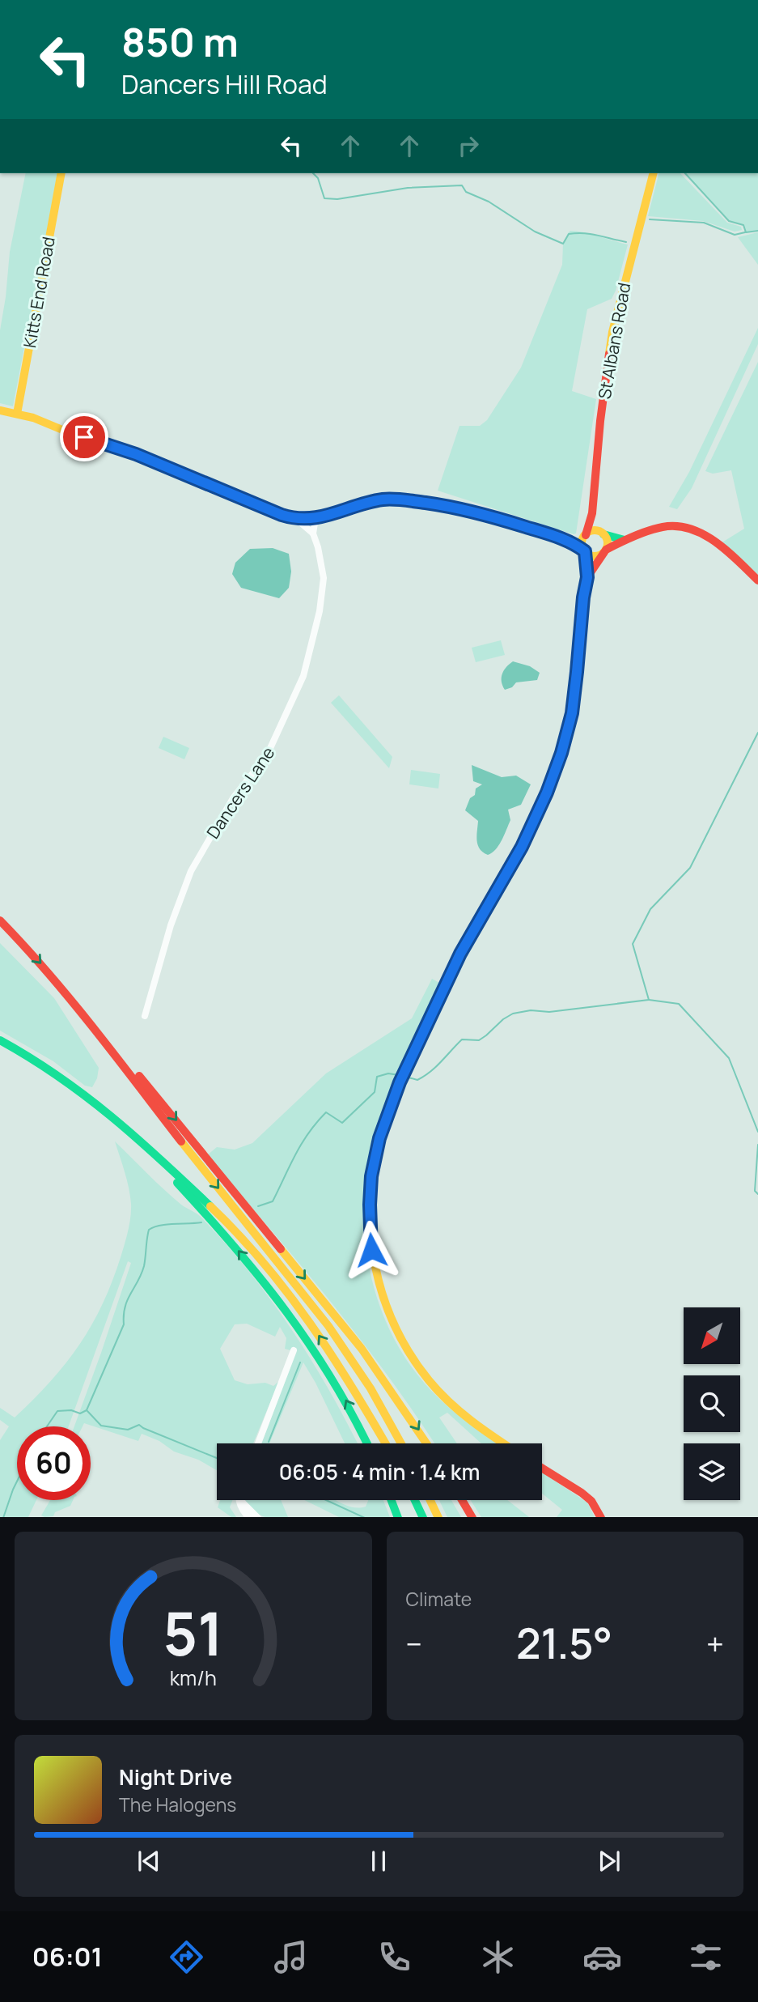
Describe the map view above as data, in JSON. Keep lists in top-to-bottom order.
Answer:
{
  "streets": {
    "main road": ["Kitts End Road", "St Albans Road"],
    "street": ["Dancers Lane"]
  },
  "north": "bottom left",
  "page": {
    "turn": ["850 m", "Dancers Hill Road"],
    "limit": "60",
    "trip": "06:05 · 4 min · 1.4 km",
    "tile": "Climate",
    "heat": ["−", "21.5°", "+"],
    "song": ["Night Drive", "The Halogens"],
    "tabs": "06:01",
    "gauge": ["51", "km/h"]
  }
}
